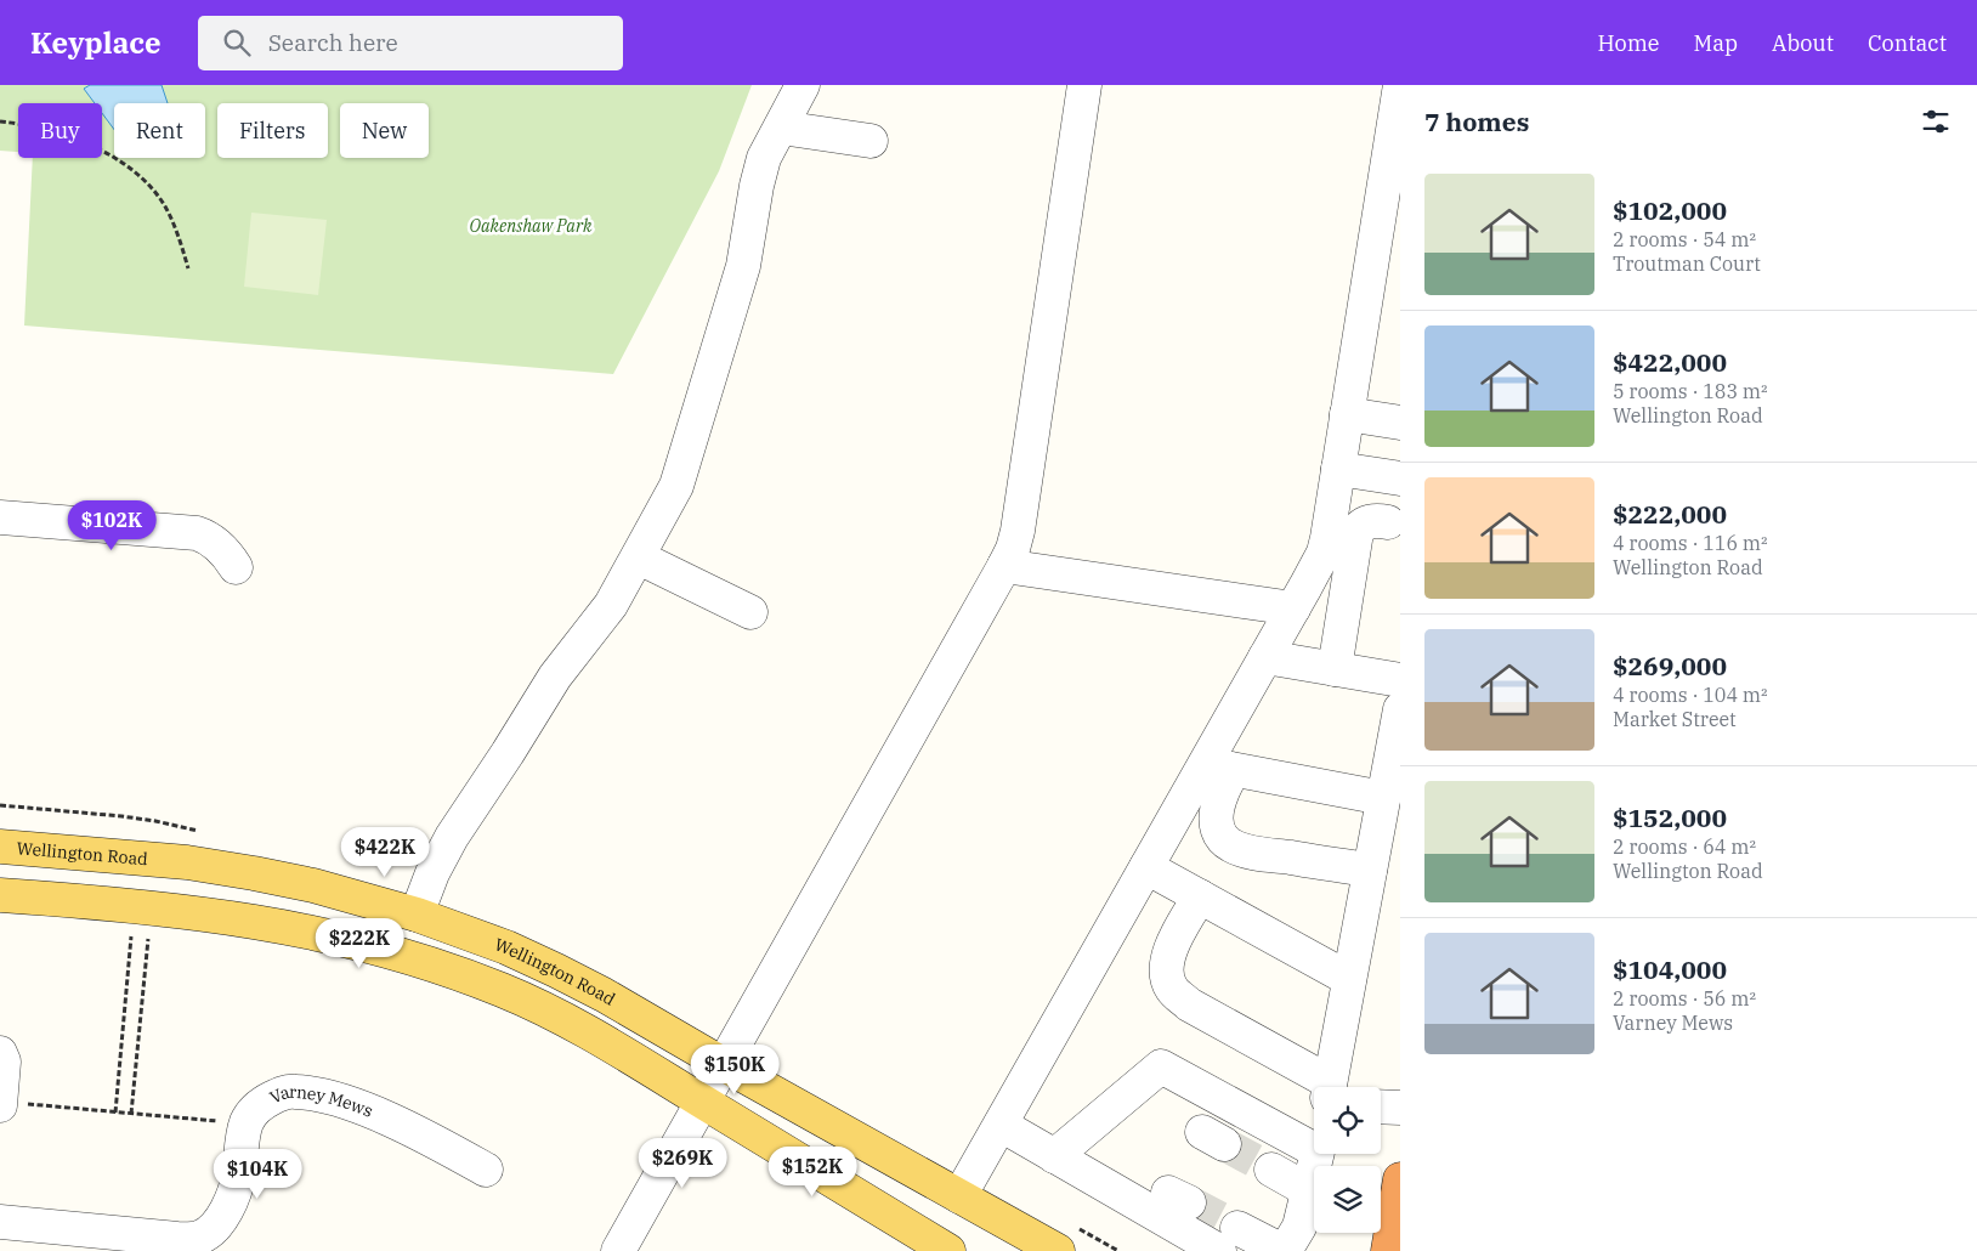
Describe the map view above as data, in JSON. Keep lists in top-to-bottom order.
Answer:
{
  "streets": {
    "main road": ["Wellington Road"],
    "street": ["Varney Mews"]
  },
  "parks": ["Oakenshaw Park"],
  "page": {
    "header": "Keyplace",
    "search": "Search here",
    "nav": [
      "Home",
      "Map",
      "About",
      "Contact"
    ],
    "heading": "7 homes",
    "chip": [
      "Buy",
      "Rent",
      "Filters",
      "New"
    ],
    "list": [
      {
        "name": "$102,000",
        "note": "2 rooms · 54 m² · Troutman Court"
      },
      {
        "name": "$422,000",
        "note": "5 rooms · 183 m² · Wellington Road"
      },
      {
        "name": "$222,000",
        "note": "4 rooms · 116 m² · Wellington Road"
      },
      {
        "name": "$269,000",
        "note": "4 rooms · 104 m² · Market Street"
      },
      {
        "name": "$152,000",
        "note": "2 rooms · 64 m² · Wellington Road"
      },
      {
        "name": "$104,000",
        "note": "2 rooms · 56 m² · Varney Mews"
      }
    ],
    "price": [
      "$102K",
      "$422K",
      "$222K",
      "$150K",
      "$269K",
      "$152K",
      "$104K"
    ]
  }
}
